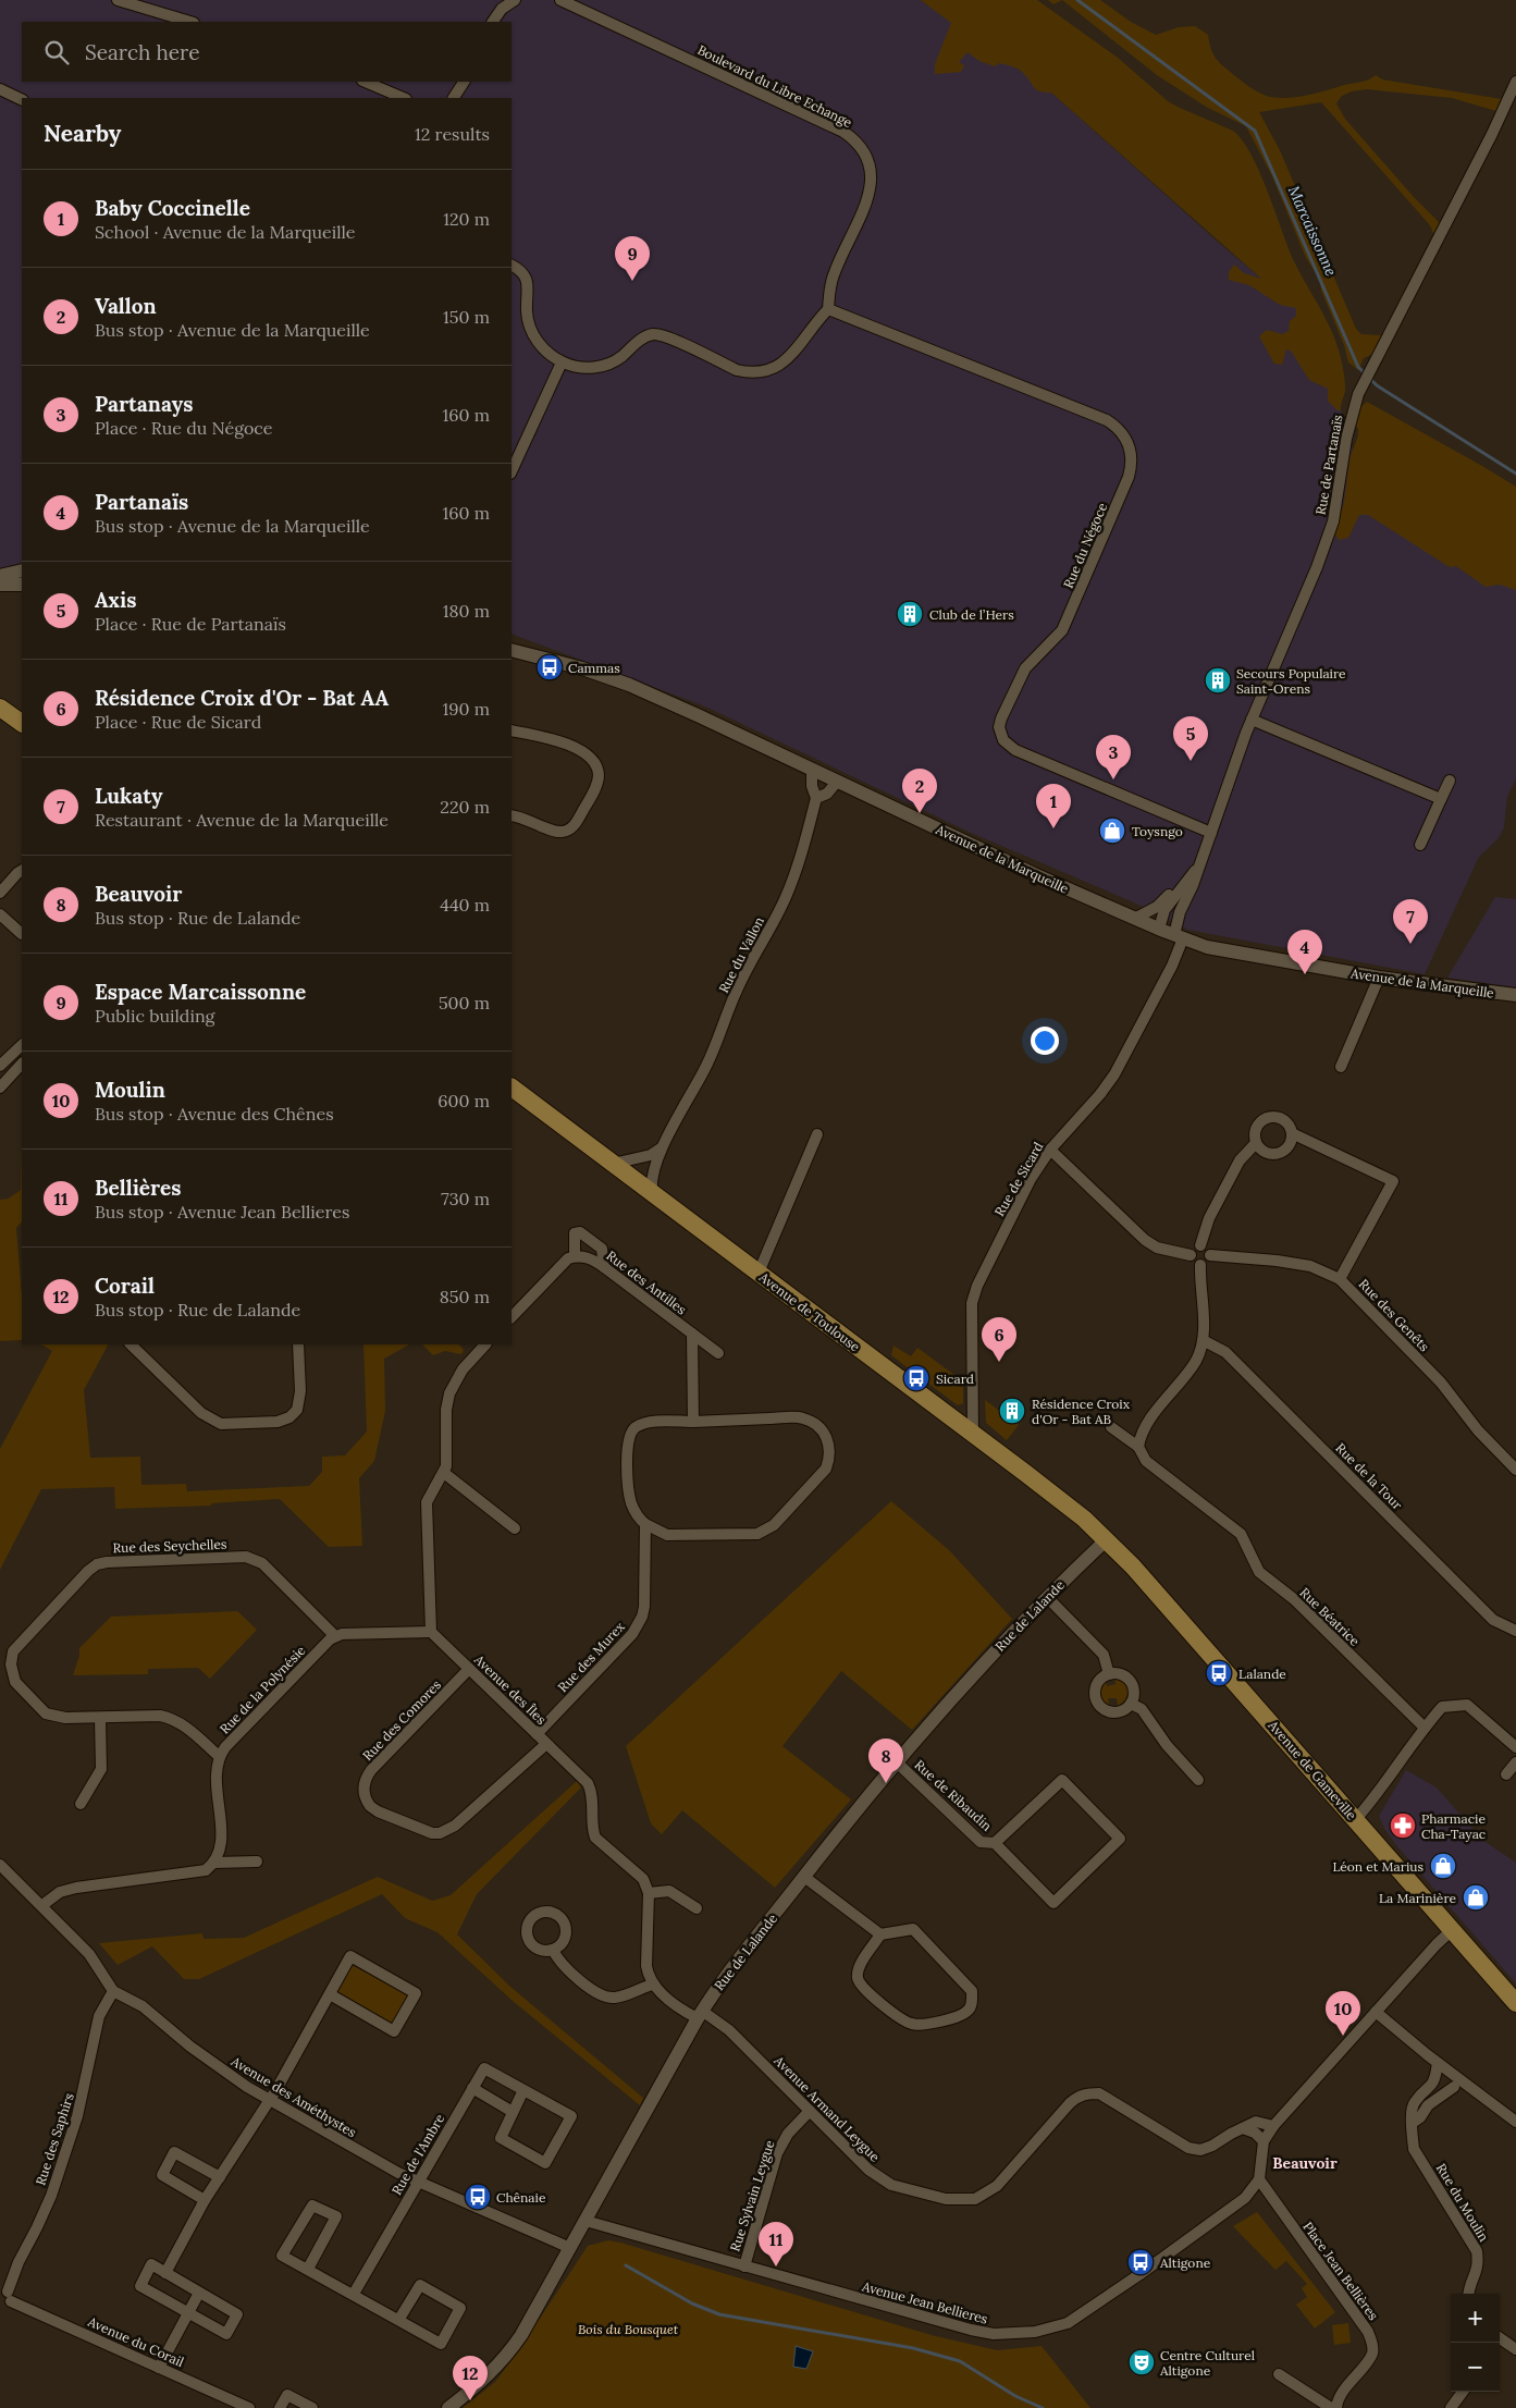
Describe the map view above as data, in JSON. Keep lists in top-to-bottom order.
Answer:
{
  "streets": {
    "main road": ["Avenue de Toulouse", "Avenue de Gameville"],
    "street": [
      "Boulevard du Libre Echange",
      "Rue de Partanaïs",
      "Rue du Négoce",
      "Avenue de la Marqueille",
      "Rue du Vallon",
      "Rue de Sicard",
      "Rue des Antilles",
      "Rue des Genêts",
      "Rue de la Tour",
      "Rue des Seychelles",
      "Rue de Lalande",
      "Rue Béatrice",
      "Rue des Murex",
      "Rue de la Polynésie",
      "Avenue des Îles",
      "Rue des Comores",
      "Rue de Ribaudin",
      "Avenue des Améthystes",
      "Avenue Armand Leygue",
      "Rue des Saphirs",
      "Rue de l'Ambre",
      "Rue Sylvain Leygue",
      "Rue du Moulin",
      "Place Jean Bellières",
      "Avenue Jean Bellieres",
      "Avenue du Corail"
    ]
  },
  "crossings": [
    ["Boulevard du Libre Echange", "Rue du Négoce"],
    ["Rue de Partanaïs", "Rue du Négoce"],
    ["Rue de Partanaïs", "Avenue de la Marqueille"],
    ["Rue de Partanaïs", "Rue de Sicard"],
    ["Avenue de la Marqueille", "Rue du Vallon"],
    ["Avenue de la Marqueille", "Rue de Sicard"],
    ["Rue du Vallon", "Avenue de Toulouse"],
    ["Rue de Sicard", "Avenue de Toulouse"],
    ["Avenue de Toulouse", "Rue de Lalande"],
    ["Avenue de Toulouse", "Avenue de Gameville"],
    ["Rue des Seychelles", "Rue de la Polynésie"],
    ["Rue de Lalande", "Avenue de Gameville"],
    ["Rue de Lalande", "Rue de Ribaudin"],
    ["Rue de Lalande", "Avenue des Améthystes"],
    ["Rue de Lalande", "Avenue Armand Leygue"],
    ["Rue de Lalande", "Avenue Jean Bellieres"],
    ["Rue des Murex", "Avenue des Îles"],
    ["Avenue des Îles", "Rue des Comores"],
    ["Avenue des Améthystes", "Rue des Saphirs"],
    ["Avenue des Améthystes", "Rue de l'Ambre"],
    ["Avenue Armand Leygue", "Rue Sylvain Leygue"],
    ["Rue des Saphirs", "Avenue du Corail"],
    ["Rue Sylvain Leygue", "Avenue Jean Bellieres"],
    ["Place Jean Bellières", "Avenue Jean Bellieres"]
  ],
  "districts": ["Beauvoir"],
  "water": ["Marcaissonne"],
  "parks": ["Bois du Bousquet"],
  "places": {
    "building": ["Club de l’Hers", "Secours Populaire Saint-Orens", "Résidence Croix d'Or - Bat AB"],
    "bus stop": [
      "Cammas",
      "Sicard",
      "Lalande",
      "Chênaie",
      "Altigone"
    ],
    "shop": ["Toysngo", "Léon et Marius", "La Marinière"],
    "pharmacy": ["Pharmacie Cha-Tayac"],
    "theatre": ["Centre Culturel Altigone"]
  },
  "page": {
    "search": "Search here",
    "heading": ["Nearby", "12 results"],
    "list": [
      {
        "mark": "1",
        "name": "Baby Coccinelle",
        "note": "School · Avenue de la Marqueille",
        "value": "120 m"
      },
      {
        "mark": "2",
        "name": "Vallon",
        "note": "Bus stop · Avenue de la Marqueille",
        "value": "150 m"
      },
      {
        "mark": "3",
        "name": "Partanays",
        "note": "Place · Rue du Négoce",
        "value": "160 m"
      },
      {
        "mark": "4",
        "name": "Partanaïs",
        "note": "Bus stop · Avenue de la Marqueille",
        "value": "160 m"
      },
      {
        "mark": "5",
        "name": "Axis",
        "note": "Place · Rue de Partanaïs",
        "value": "180 m"
      },
      {
        "mark": "6",
        "name": "Résidence Croix d'Or - Bat AA",
        "note": "Place · Rue de Sicard",
        "value": "190 m"
      },
      {
        "mark": "7",
        "name": "Lukaty",
        "note": "Restaurant · Avenue de la Marqueille",
        "value": "220 m"
      },
      {
        "mark": "8",
        "name": "Beauvoir",
        "note": "Bus stop · Rue de Lalande",
        "value": "440 m"
      },
      {
        "mark": "9",
        "name": "Espace Marcaissonne",
        "note": "Public building",
        "value": "500 m"
      },
      {
        "mark": "10",
        "name": "Moulin",
        "note": "Bus stop · Avenue des Chênes",
        "value": "600 m"
      },
      {
        "mark": "11",
        "name": "Bellières",
        "note": "Bus stop · Avenue Jean Bellieres",
        "value": "730 m"
      },
      {
        "mark": "12",
        "name": "Corail",
        "note": "Bus stop · Rue de Lalande",
        "value": "850 m"
      }
    ],
    "pins": [
      "9",
      "5",
      "3",
      "2",
      "1",
      "7",
      "4",
      "6",
      "8",
      "10",
      "11",
      "12"
    ],
    "map_buttons": ["+", "−"]
  }
}
